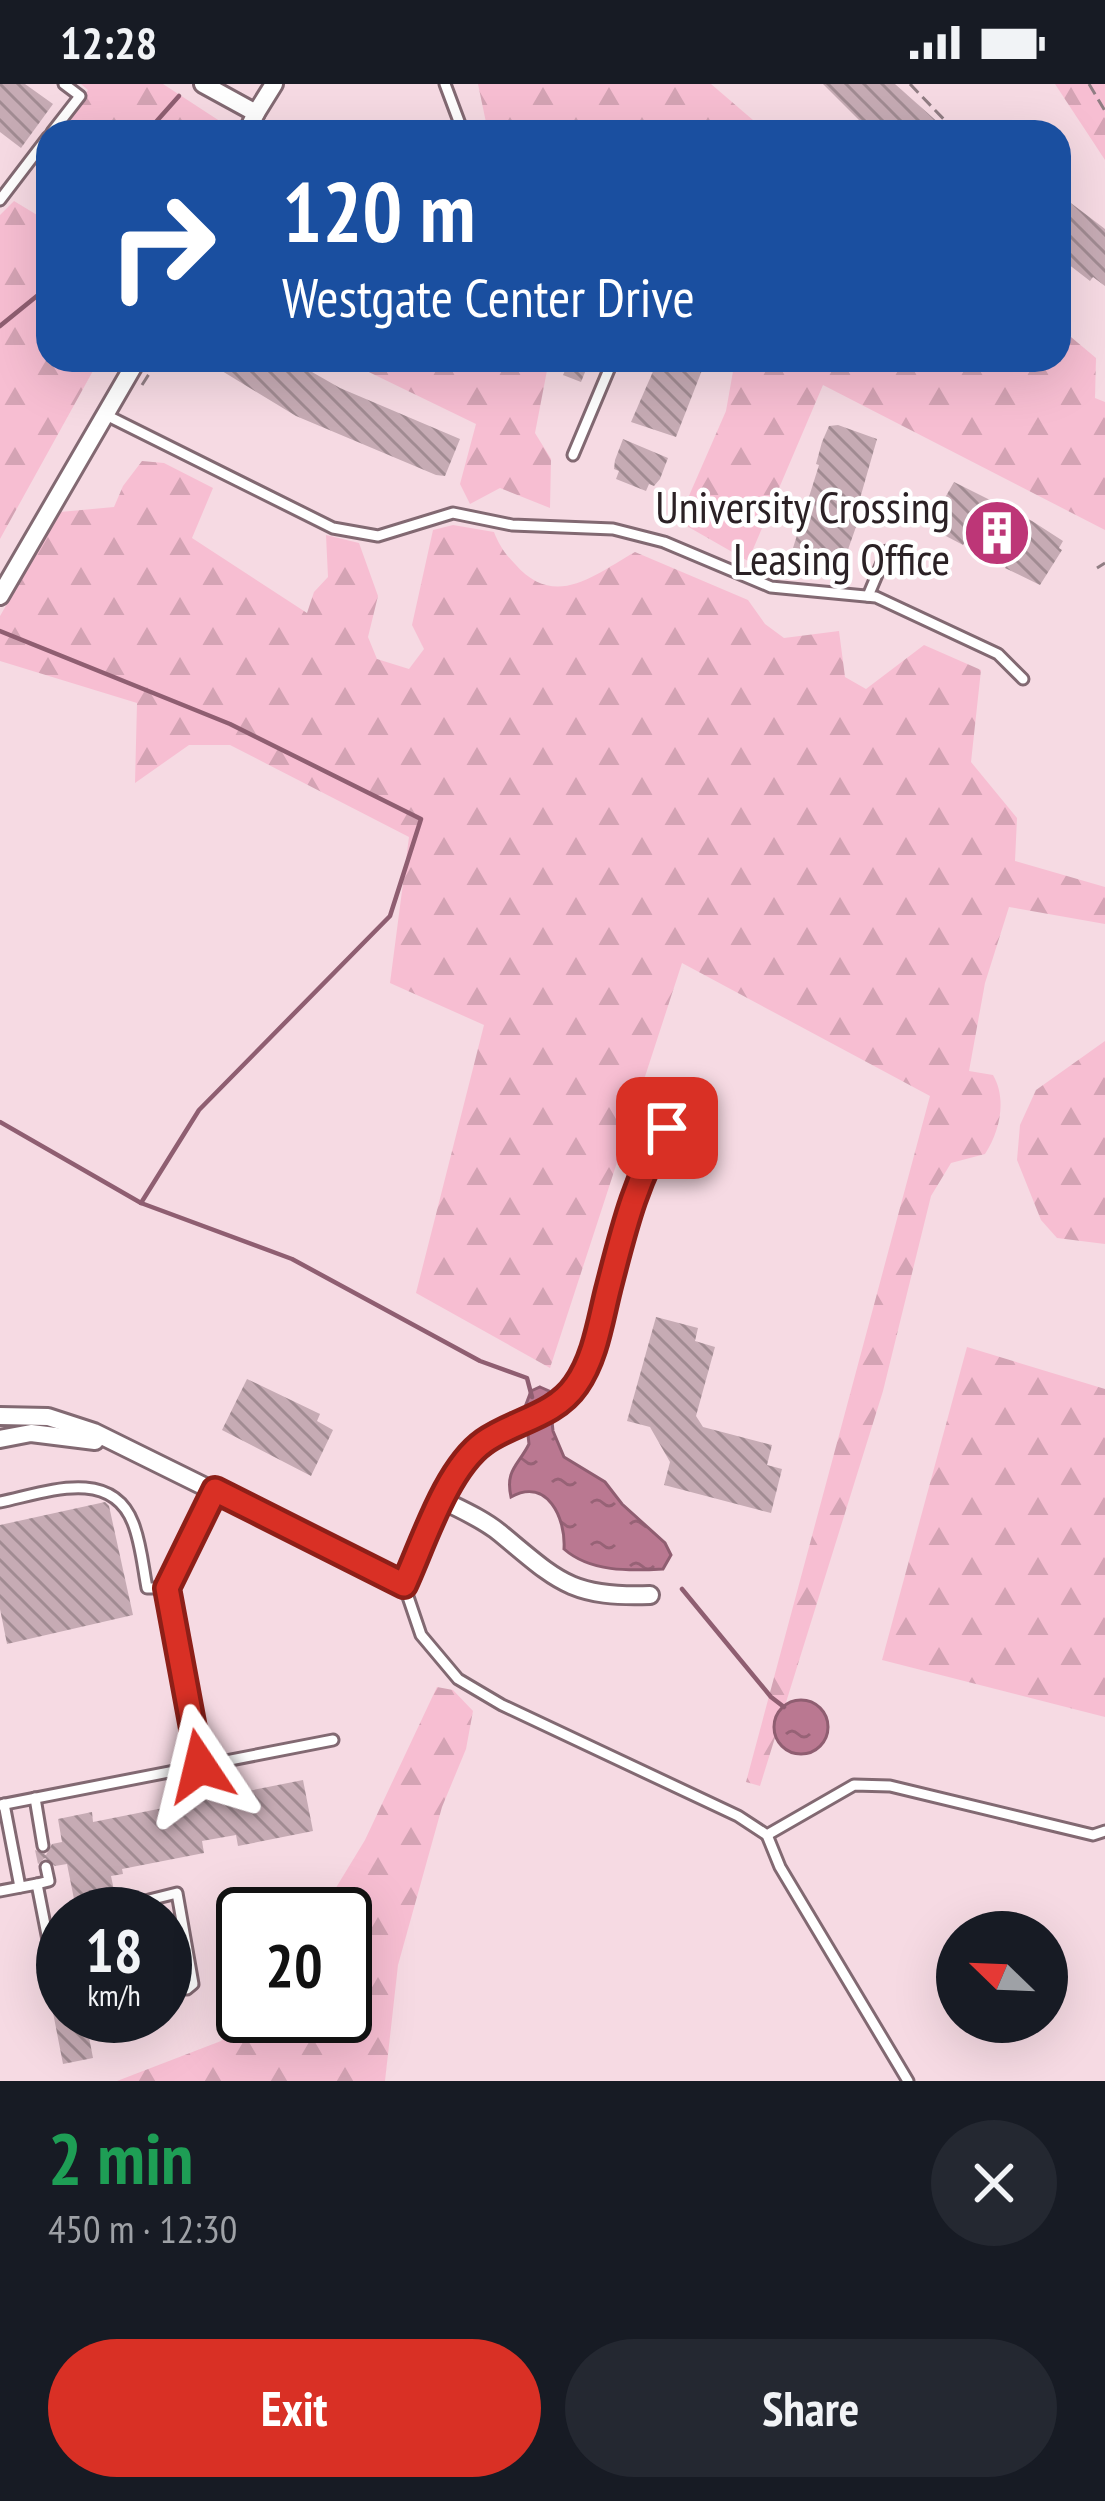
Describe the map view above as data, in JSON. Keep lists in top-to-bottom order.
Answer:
{
  "places": {
    "building": ["University Crossing Leasing Office"]
  },
  "north": "top left",
  "page": {
    "status": "12:28",
    "turn": ["120 m", "Westgate Center Drive"],
    "speed": "18 km/h",
    "limit": "20",
    "heading": ["2 min", "450 m · 12:30"],
    "buttons": ["Exit", "Share"]
  }
}
